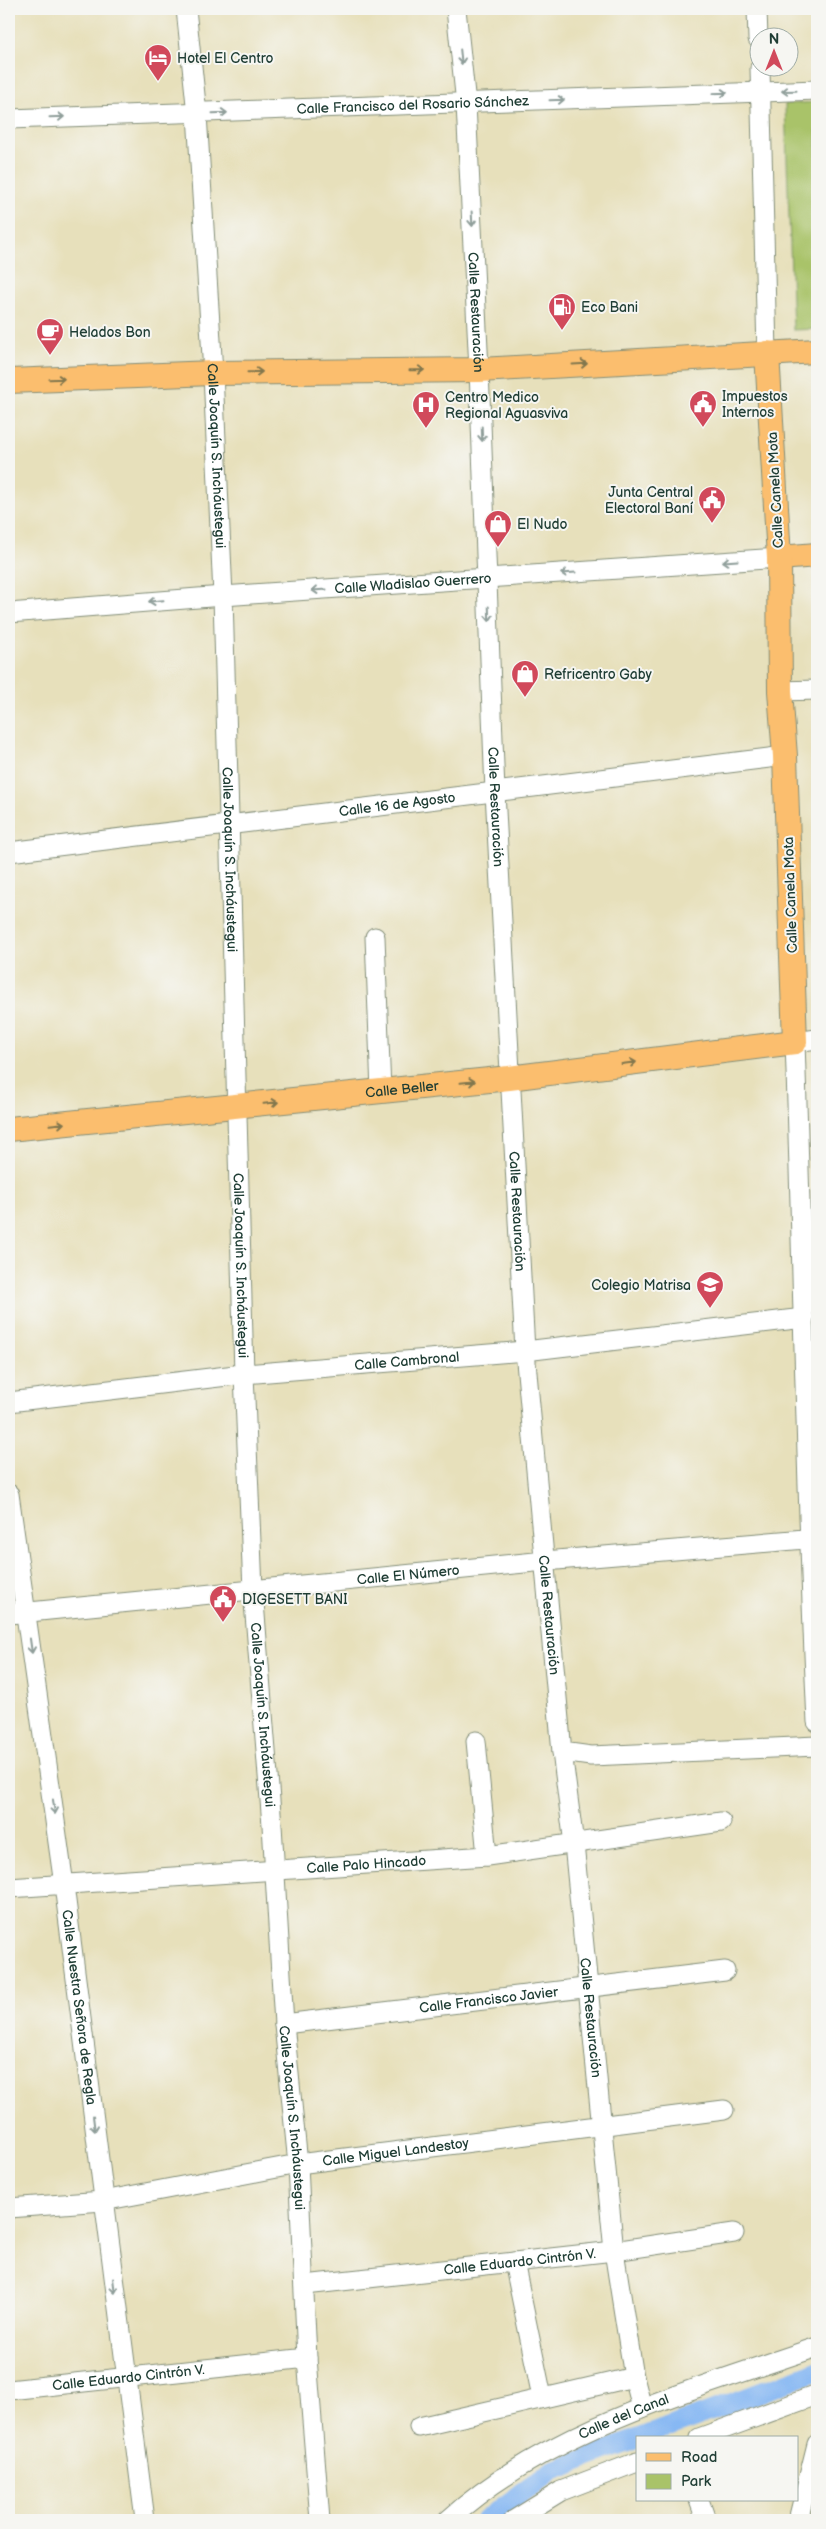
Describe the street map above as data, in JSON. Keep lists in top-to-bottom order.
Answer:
{
  "streets": {
    "main road": ["Calle Canela Mota", "Calle Wladislao Guerrero", "Calle Beller"],
    "street": [
      "Calle Francisco del Rosario Sánchez",
      "Calle Restauración",
      "Calle Joaquín S. Incháustegui",
      "Calle 16 de Agosto",
      "Calle Cambronal",
      "Calle El Número",
      "Calle Palo Hincado",
      "Calle Francisco Javier",
      "Calle Nuestra Señora de Regla",
      "Calle Miguel Landestoy",
      "Calle Eduardo Cintrón V.",
      "Calle del Canal"
    ]
  },
  "crossings": [
    ["Calle Francisco del Rosario Sánchez", "Calle Restauración"],
    ["Calle Francisco del Rosario Sánchez", "Calle Joaquín S. Incháustegui"],
    ["Calle Francisco del Rosario Sánchez", "Calle Canela Mota"],
    ["Calle Restauración", "Calle Wladislao Guerrero"],
    ["Calle Restauración", "Calle 16 de Agosto"],
    ["Calle Restauración", "Calle Beller"],
    ["Calle Restauración", "Calle Cambronal"],
    ["Calle Restauración", "Calle El Número"],
    ["Calle Restauración", "Calle Palo Hincado"],
    ["Calle Restauración", "Calle Francisco Javier"],
    ["Calle Restauración", "Calle Miguel Landestoy"],
    ["Calle Restauración", "Calle Eduardo Cintrón V."],
    ["Calle Restauración", "Calle del Canal"],
    ["Calle Joaquín S. Incháustegui", "Calle Wladislao Guerrero"],
    ["Calle Joaquín S. Incháustegui", "Calle 16 de Agosto"],
    ["Calle Joaquín S. Incháustegui", "Calle Beller"],
    ["Calle Joaquín S. Incháustegui", "Calle Cambronal"],
    ["Calle Joaquín S. Incháustegui", "Calle El Número"],
    ["Calle Joaquín S. Incháustegui", "Calle Palo Hincado"],
    ["Calle Joaquín S. Incháustegui", "Calle Francisco Javier"],
    ["Calle Joaquín S. Incháustegui", "Calle Miguel Landestoy"],
    ["Calle Joaquín S. Incháustegui", "Calle Eduardo Cintrón V."],
    ["Calle Canela Mota", "Calle Wladislao Guerrero"],
    ["Calle Canela Mota", "Calle 16 de Agosto"],
    ["Calle Canela Mota", "Calle Beller"],
    ["Calle Canela Mota", "Calle Cambronal"],
    ["Calle Canela Mota", "Calle El Número"],
    ["Calle El Número", "Calle Nuestra Señora de Regla"],
    ["Calle Palo Hincado", "Calle Nuestra Señora de Regla"],
    ["Calle Nuestra Señora de Regla", "Calle Miguel Landestoy"],
    ["Calle Nuestra Señora de Regla", "Calle Eduardo Cintrón V."]
  ],
  "one_way": [
    "Calle Francisco del Rosario Sánchez",
    "Calle Wladislao Guerrero",
    "Calle Beller",
    "Calle Nuestra Señora de Regla"
  ],
  "places": {
    "hotel": ["Hotel El Centro"],
    "fuel station": ["Eco Bani"],
    "cafe": ["Helados Bon"],
    "public building": ["Impuestos Internos", "Junta Central Electoral Baní", "DIGESETT BANI"],
    "hospital": ["Centro Medico Regional Aguasviva"],
    "shop": ["El Nudo", "Refricentro Gaby"],
    "school or university": ["Colegio Matrisa"]
  },
  "legend": ["Road", "Park"],
  "north": "top"
}
